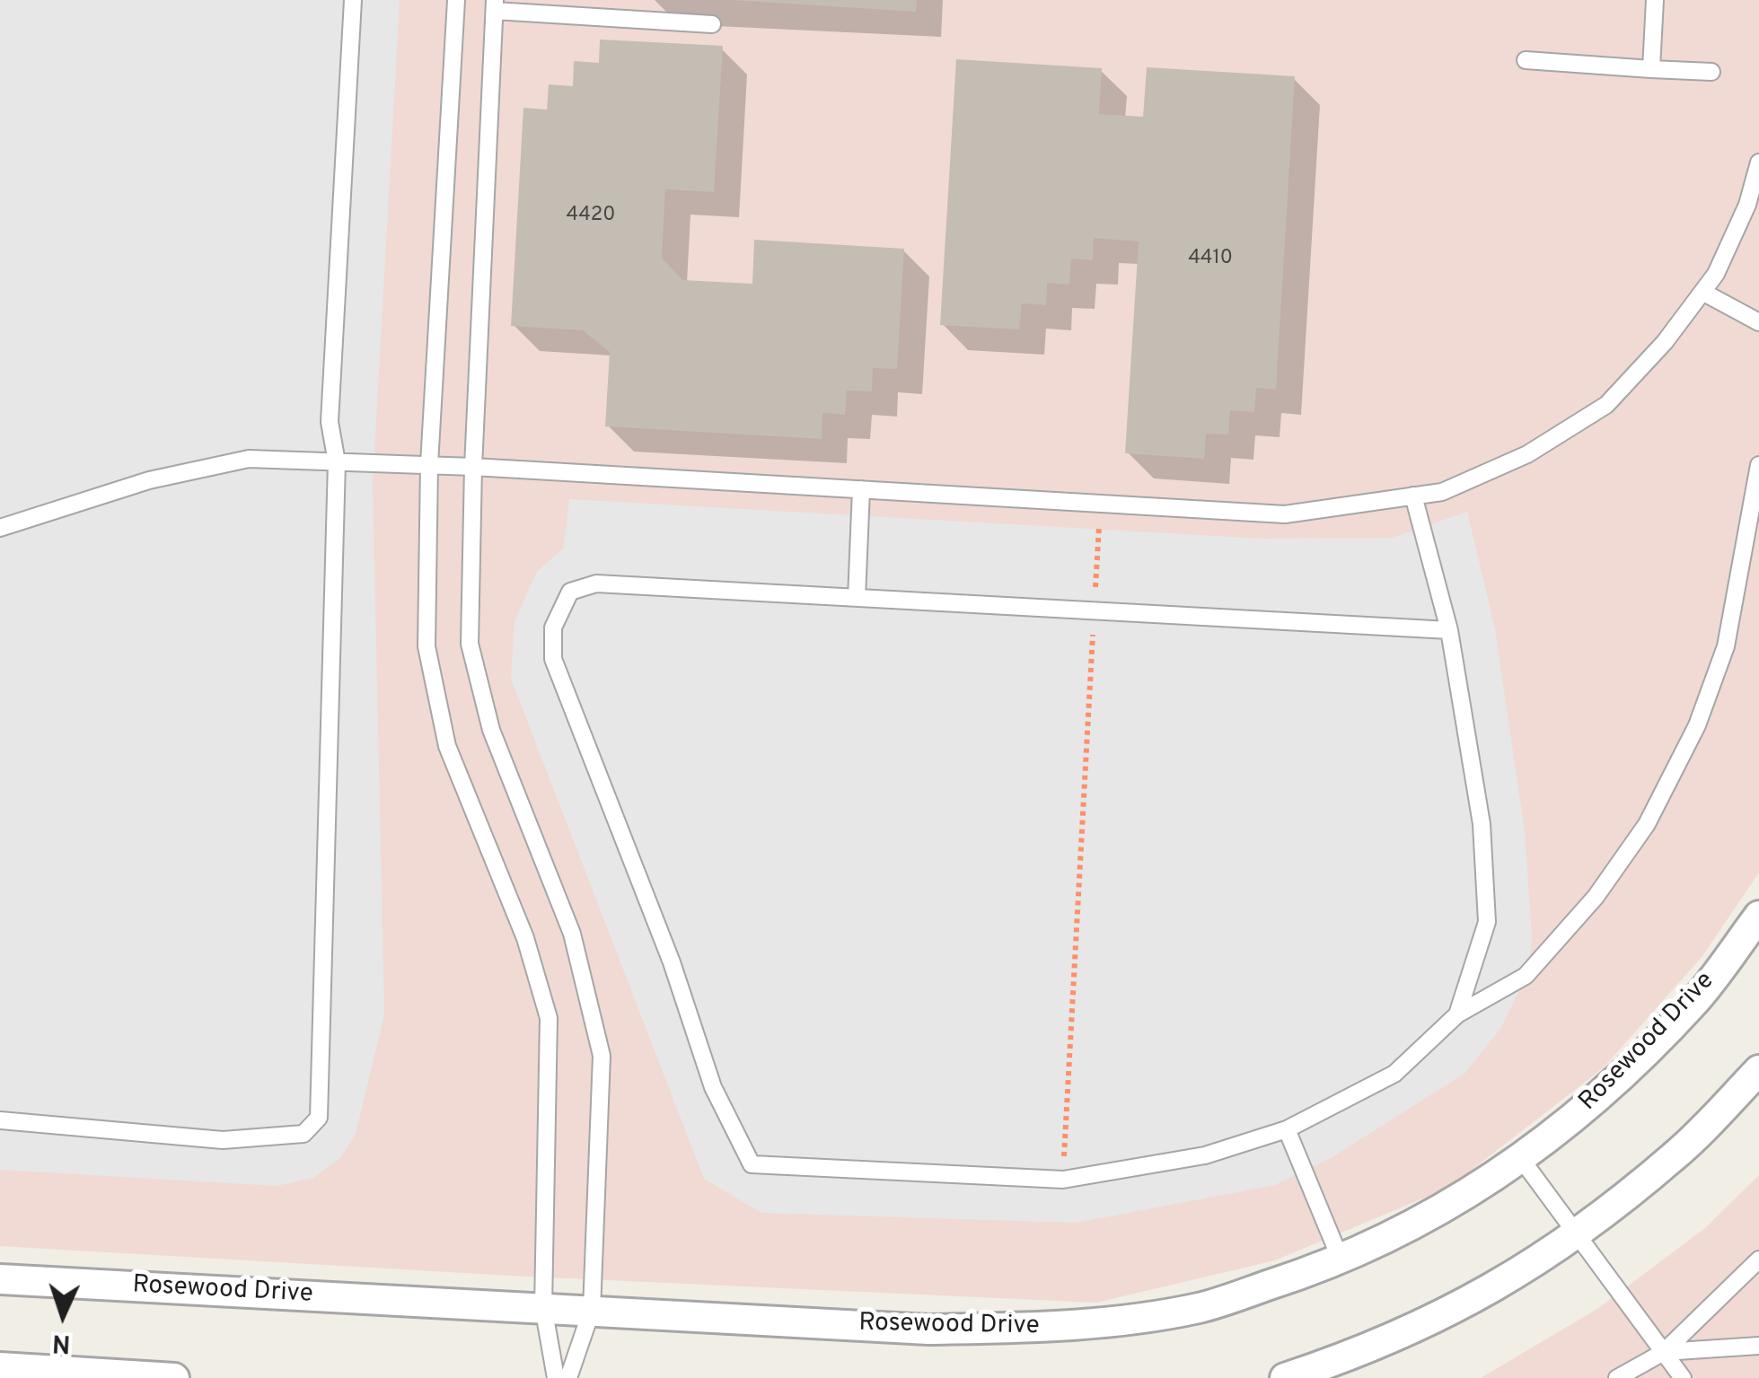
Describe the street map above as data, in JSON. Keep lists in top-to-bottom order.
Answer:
{
  "streets": {
    "street": ["Rosewood Drive"]
  },
  "house_numbers": ["4420", "4410"],
  "north": "bottom"
}
